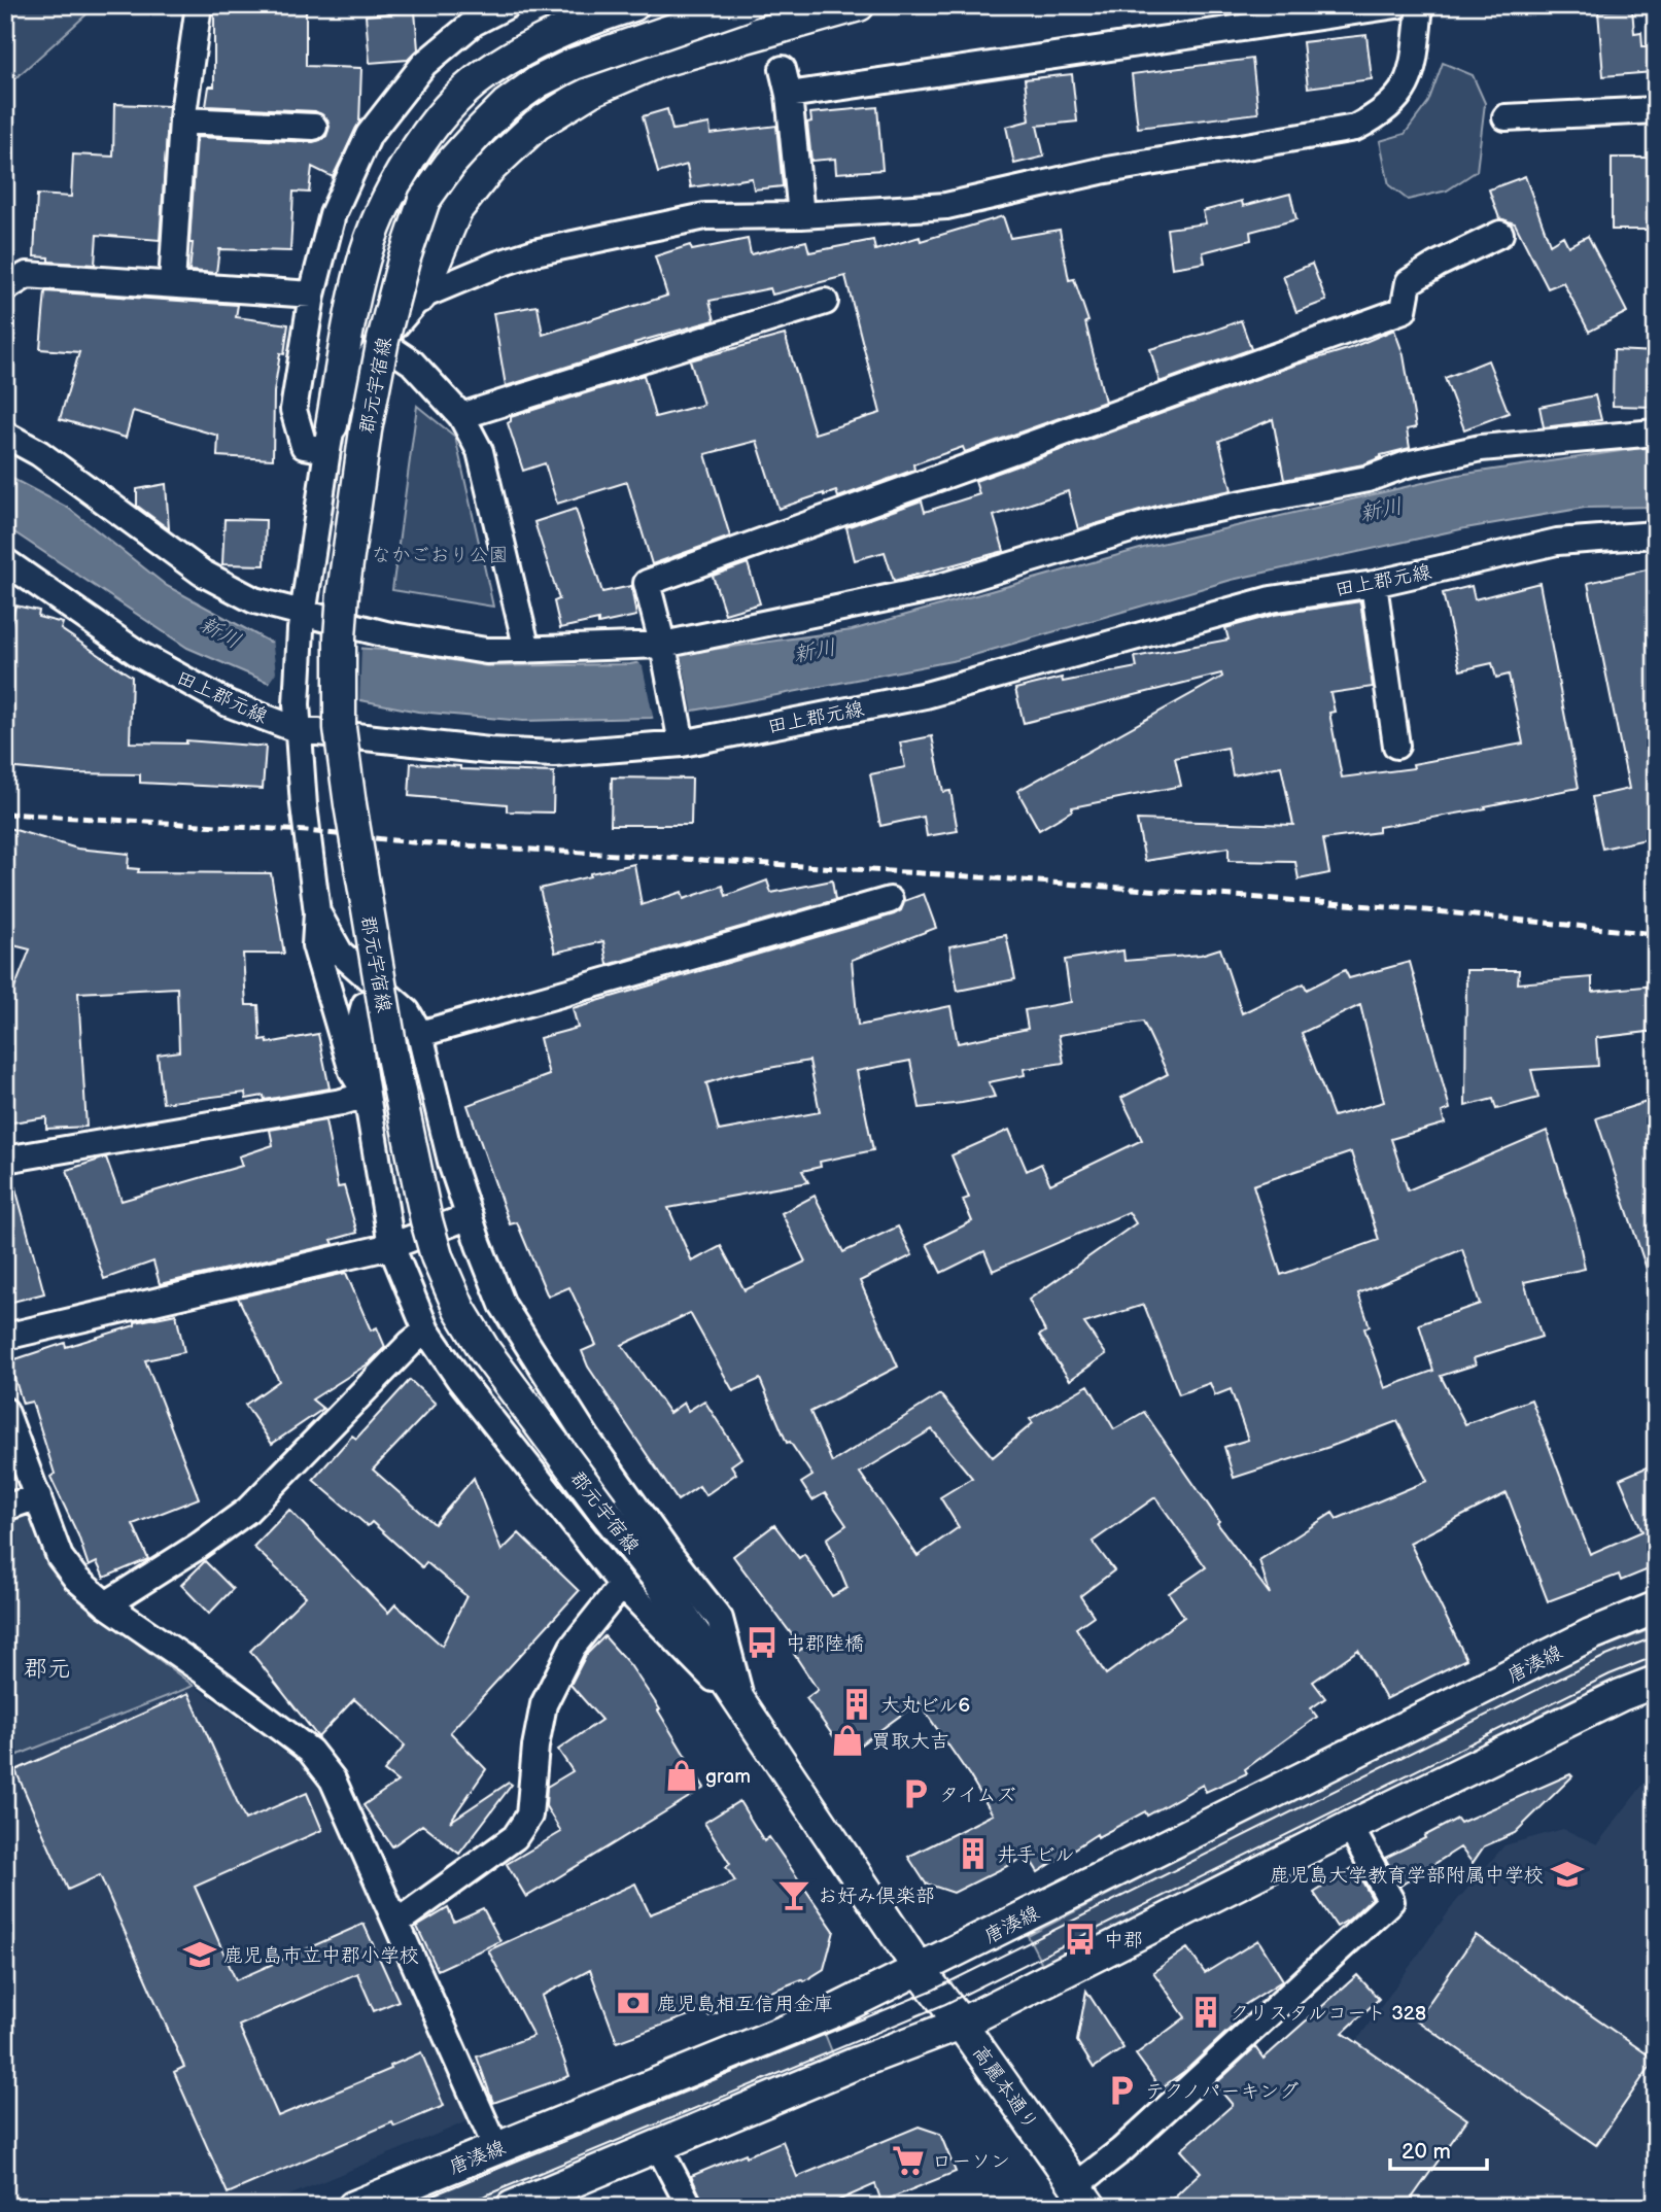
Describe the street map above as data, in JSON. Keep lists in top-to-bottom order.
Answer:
{
  "streets": {
    "street": [
      "郡元宇宿線",
      "田上郡元線",
      "唐湊線",
      "高麗本通り"
    ]
  },
  "crossings": [
    ["郡元宇宿線", "唐湊線"],
    ["郡元宇宿線", "高麗本通り"],
    ["唐湊線", "高麗本通り"]
  ],
  "districts": ["郡元"],
  "water": ["新川"],
  "parks": ["なかごおり公園"],
  "places": {
    "bus stop": ["中郡陸橋", "中郡"],
    "building": ["大丸ビル6", "井手ビル", "クリスタルコート 328"],
    "shop": ["買取大吉", "gram"],
    "parking": ["タイムズ", "テクノパーキング"],
    "school or university": ["鹿児島大学教育学部附属中学校", "鹿児島市立中郡小学校"],
    "bar": ["お好み倶楽部"],
    "bank": ["鹿児島相互信用金庫"],
    "supermarket": ["ローソン"]
  },
  "scale_bar": "20 m"
}
